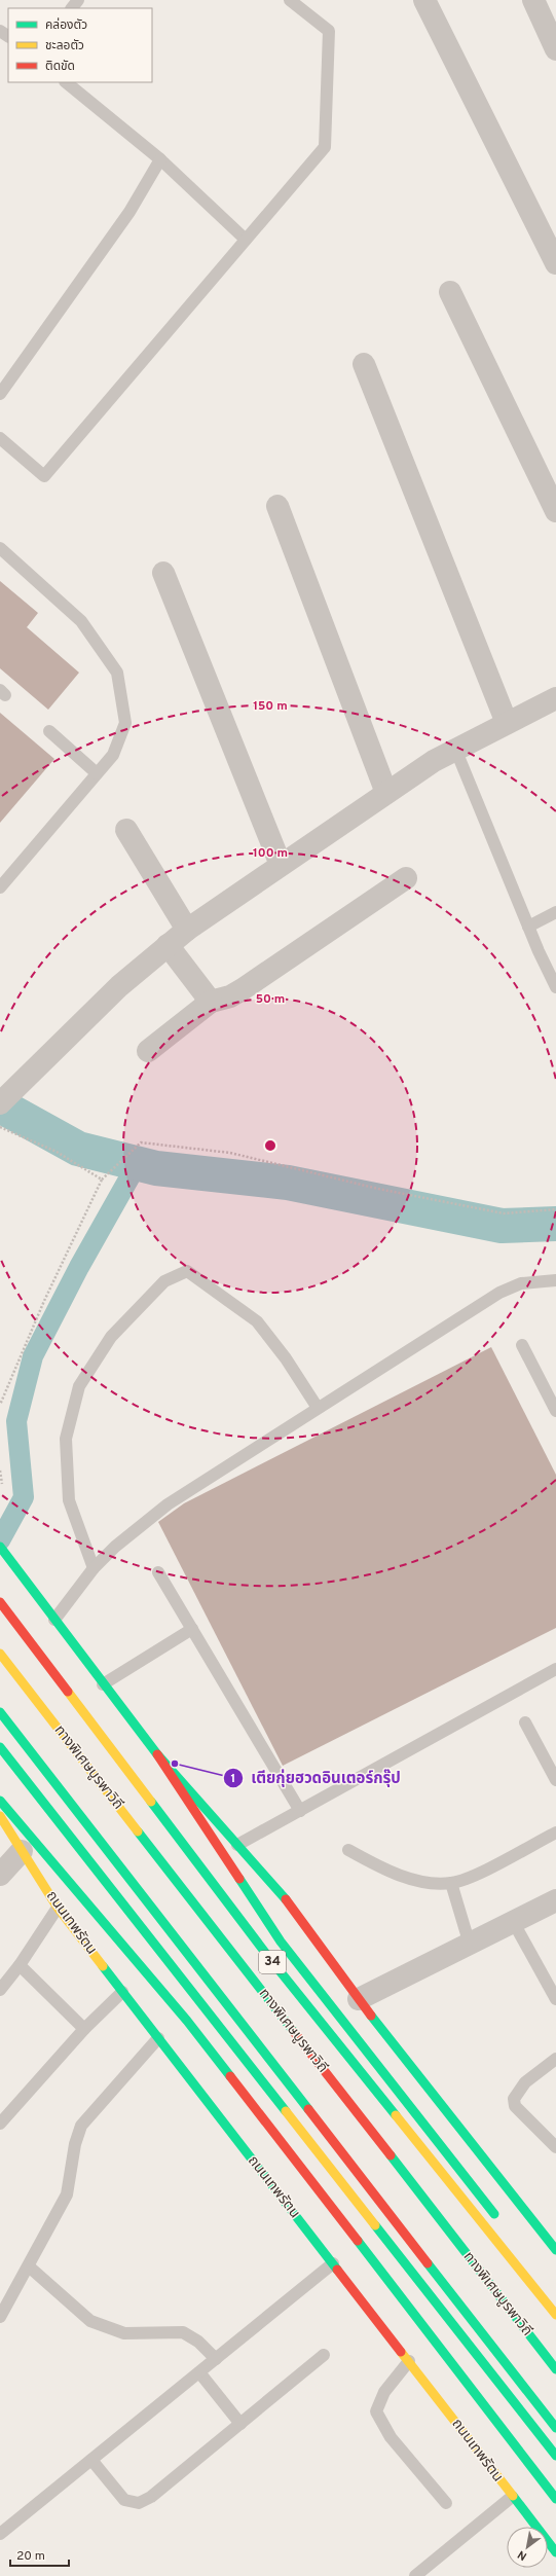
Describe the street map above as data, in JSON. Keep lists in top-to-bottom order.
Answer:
{
  "streets": {
    "main road": ["ทางพิเศษบูรพาวิถี", "ถนนเทพรัตน", "34"]
  },
  "places": ["เตียกุ่ยฮวดอินเตอร์กรุ๊ป"],
  "legend": ["คล่องตัว", "ชะลอตัว", "ติดขัด"],
  "scale_bar": "20 m",
  "north": "bottom left",
  "rings": ["150 m", "100 m", "50 m"]
}
